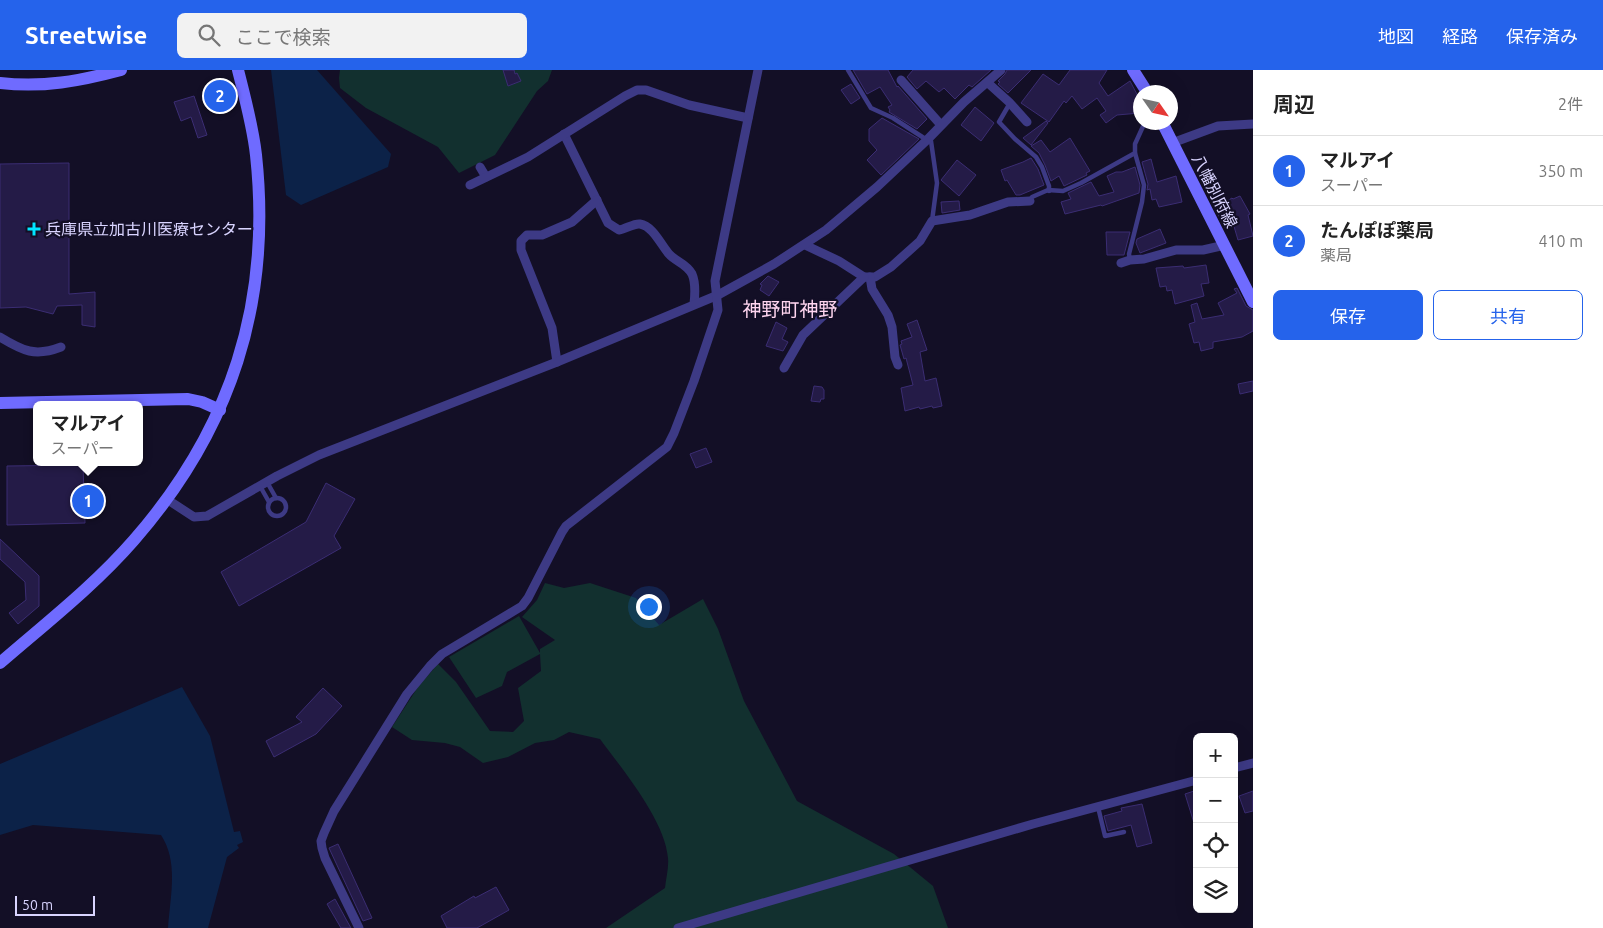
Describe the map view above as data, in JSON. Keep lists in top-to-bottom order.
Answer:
{
  "streets": {
    "street": ["八幡別府線"]
  },
  "districts": ["神野町神野"],
  "places": {
    "health": ["兵庫県立加古川医療センター"]
  },
  "scale_bar": "50 m",
  "north": "bottom right",
  "page": {
    "header": "Streetwise",
    "search": "ここで検索",
    "nav": ["地図", "経路", "保存済み"],
    "heading": ["周辺", "2件"],
    "pins": ["2", "1"],
    "list": [
      {
        "mark": "1",
        "name": "マルアイ",
        "note": "スーパー",
        "value": "350 m"
      },
      {
        "mark": "2",
        "name": "たんぽぽ薬局",
        "note": "薬局",
        "value": "410 m"
      }
    ],
    "buttons": ["保存", "共有"],
    "popup": ["マルアイ", "スーパー"],
    "map_buttons": ["+", "−"],
    "scale": "50 m"
  }
}
